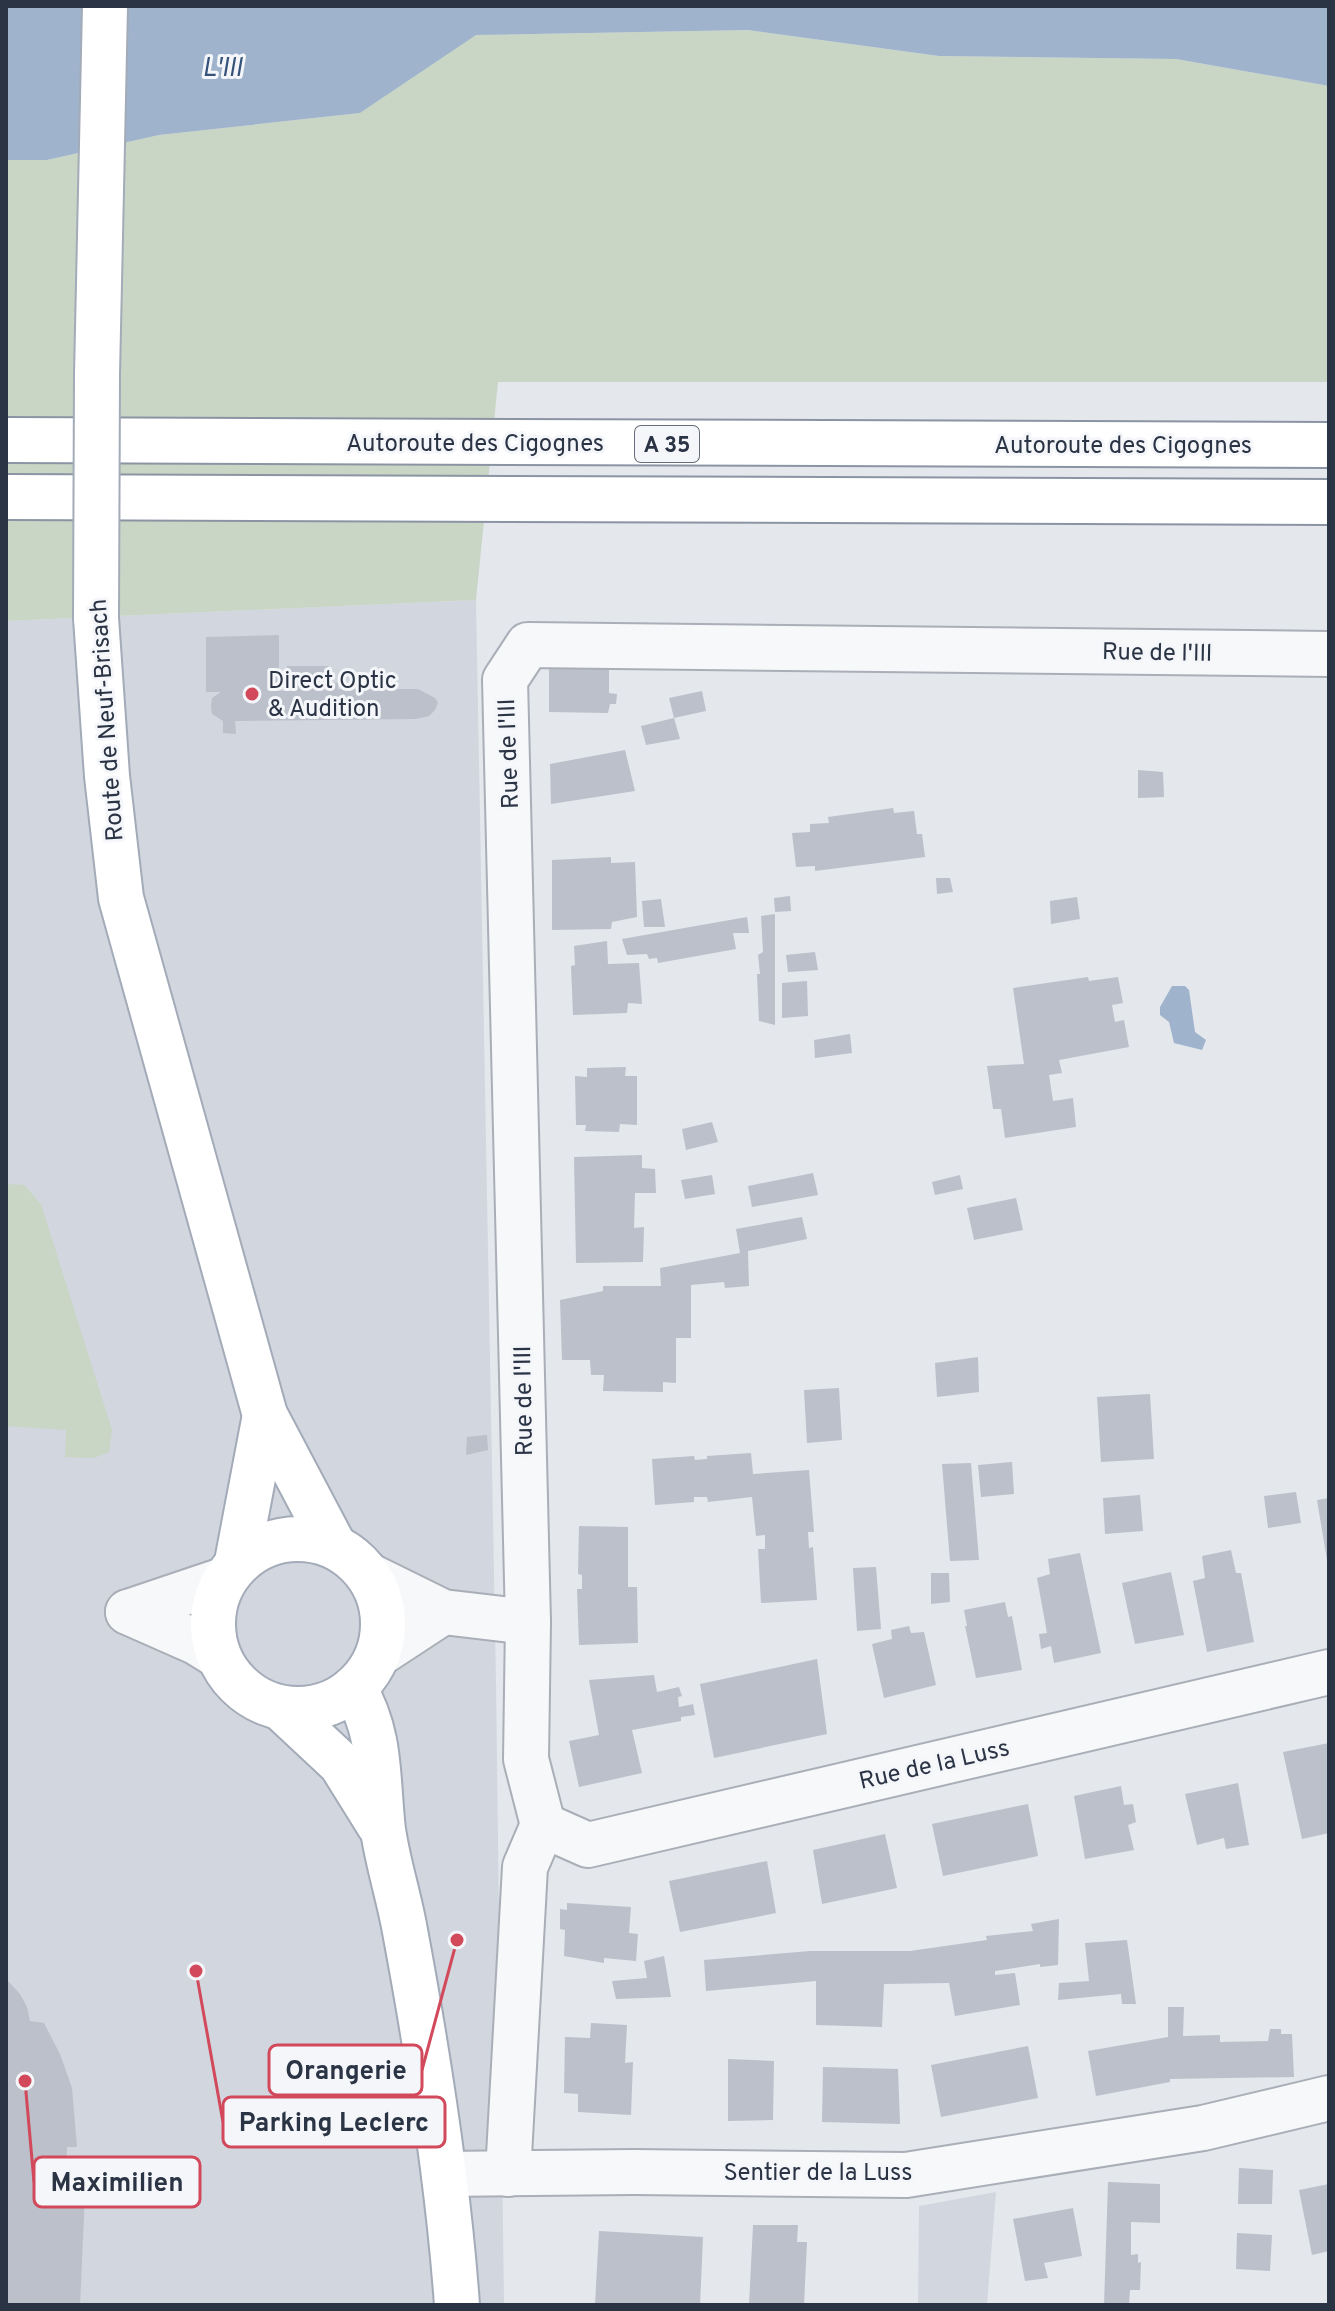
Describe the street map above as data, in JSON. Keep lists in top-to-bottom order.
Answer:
{
  "streets": {
    "main road": ["Autoroute des Cigognes", "A 35", "Route de Neuf-Brisach"],
    "street": ["Rue de l'Ill", "Rue de la Luss", "Sentier de la Luss"]
  },
  "crossings": [
    ["Rue de l'Ill", "Rue de la Luss"]
  ],
  "water": ["L'Ill"],
  "places": [
    "Direct Optic & Audition",
    "Orangerie",
    "Parking Leclerc",
    "Maximilien"
  ]
}
